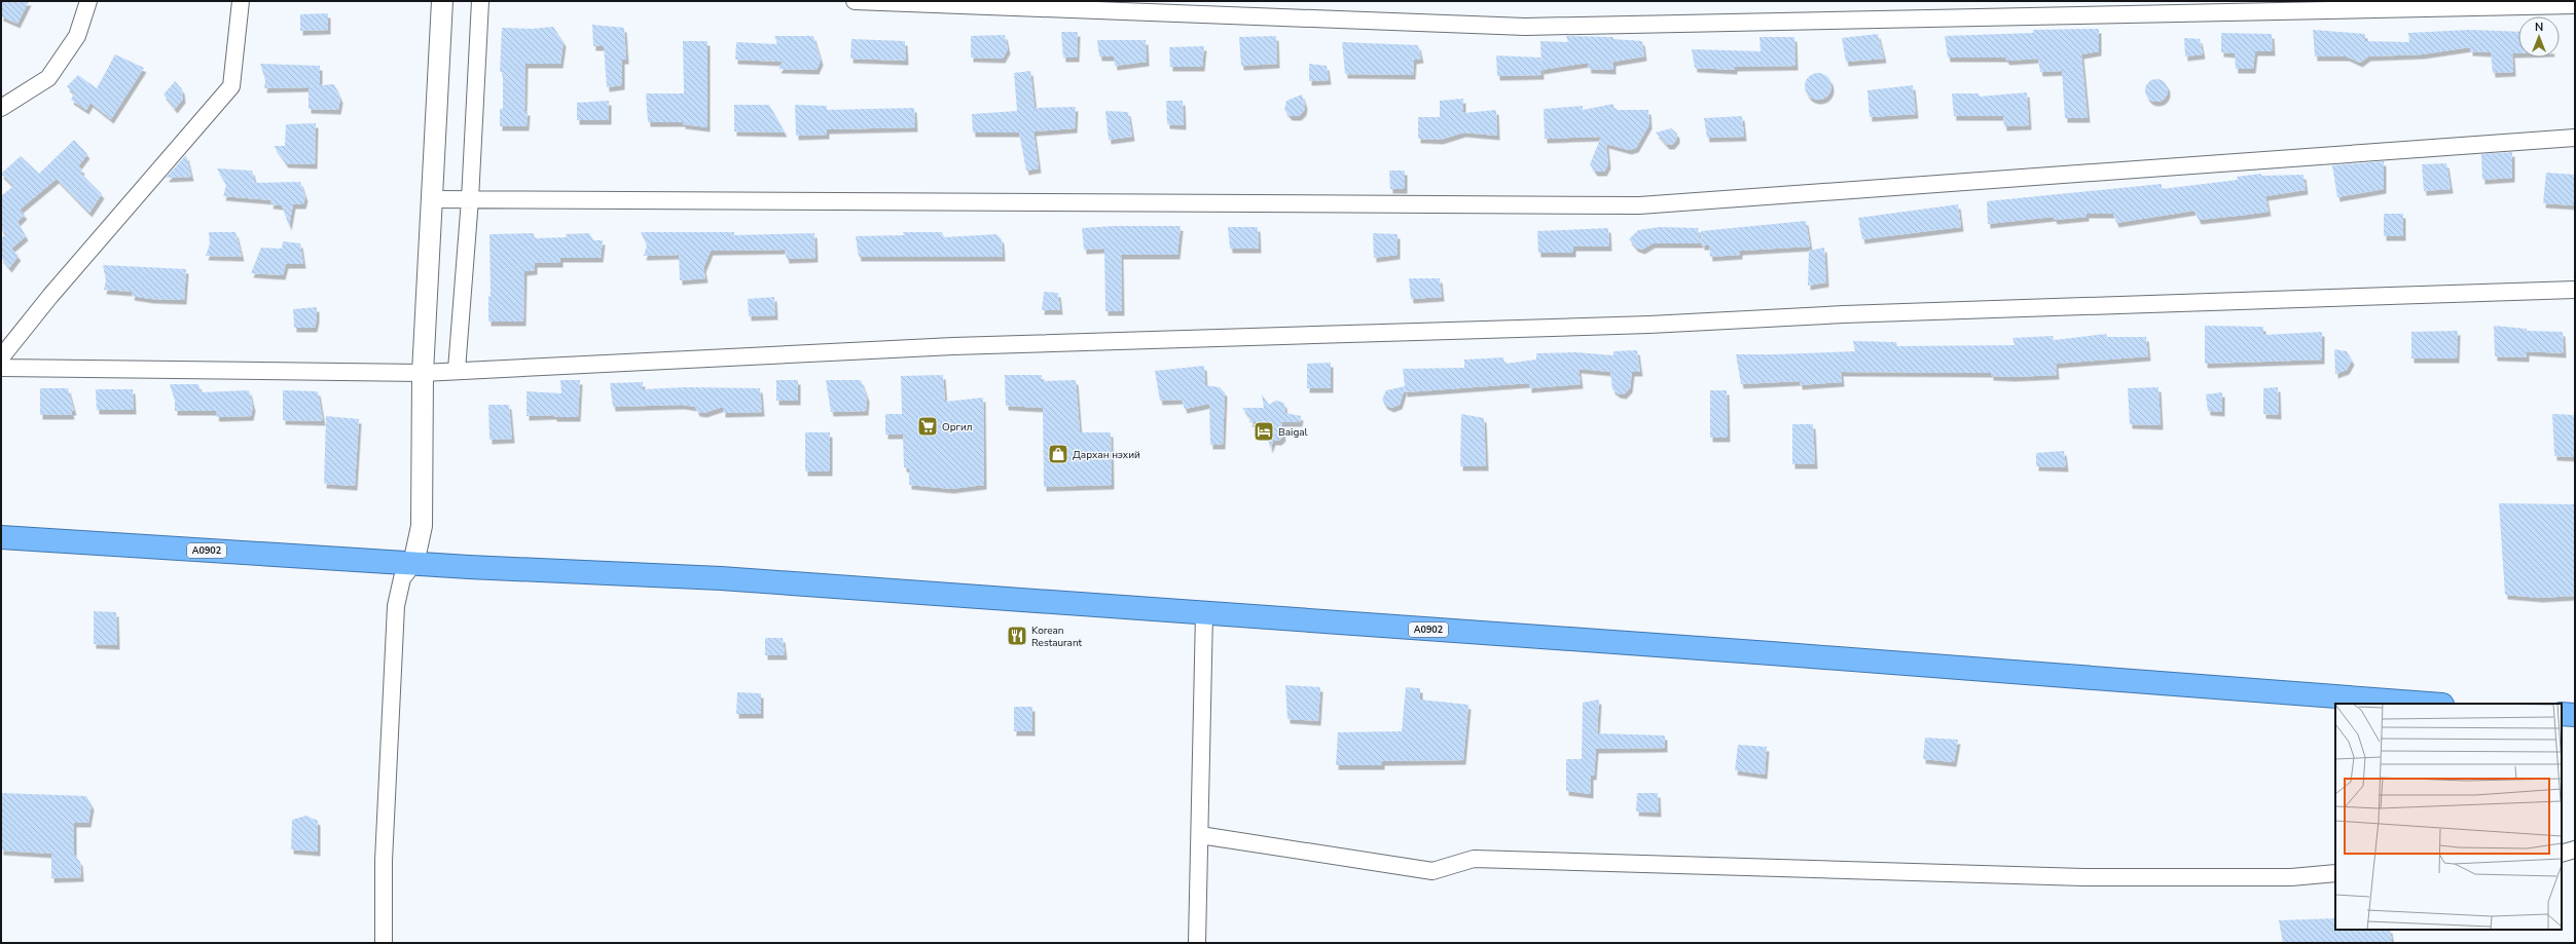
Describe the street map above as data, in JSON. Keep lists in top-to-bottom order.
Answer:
{
  "streets": {
    "highway": ["A0902"]
  },
  "places": {
    "supermarket": ["Оргил"],
    "hotel": ["Baigal"],
    "shop": ["Дархан нэхий"],
    "restaurant": ["Korean Restaurant"]
  },
  "north": "top"
}
